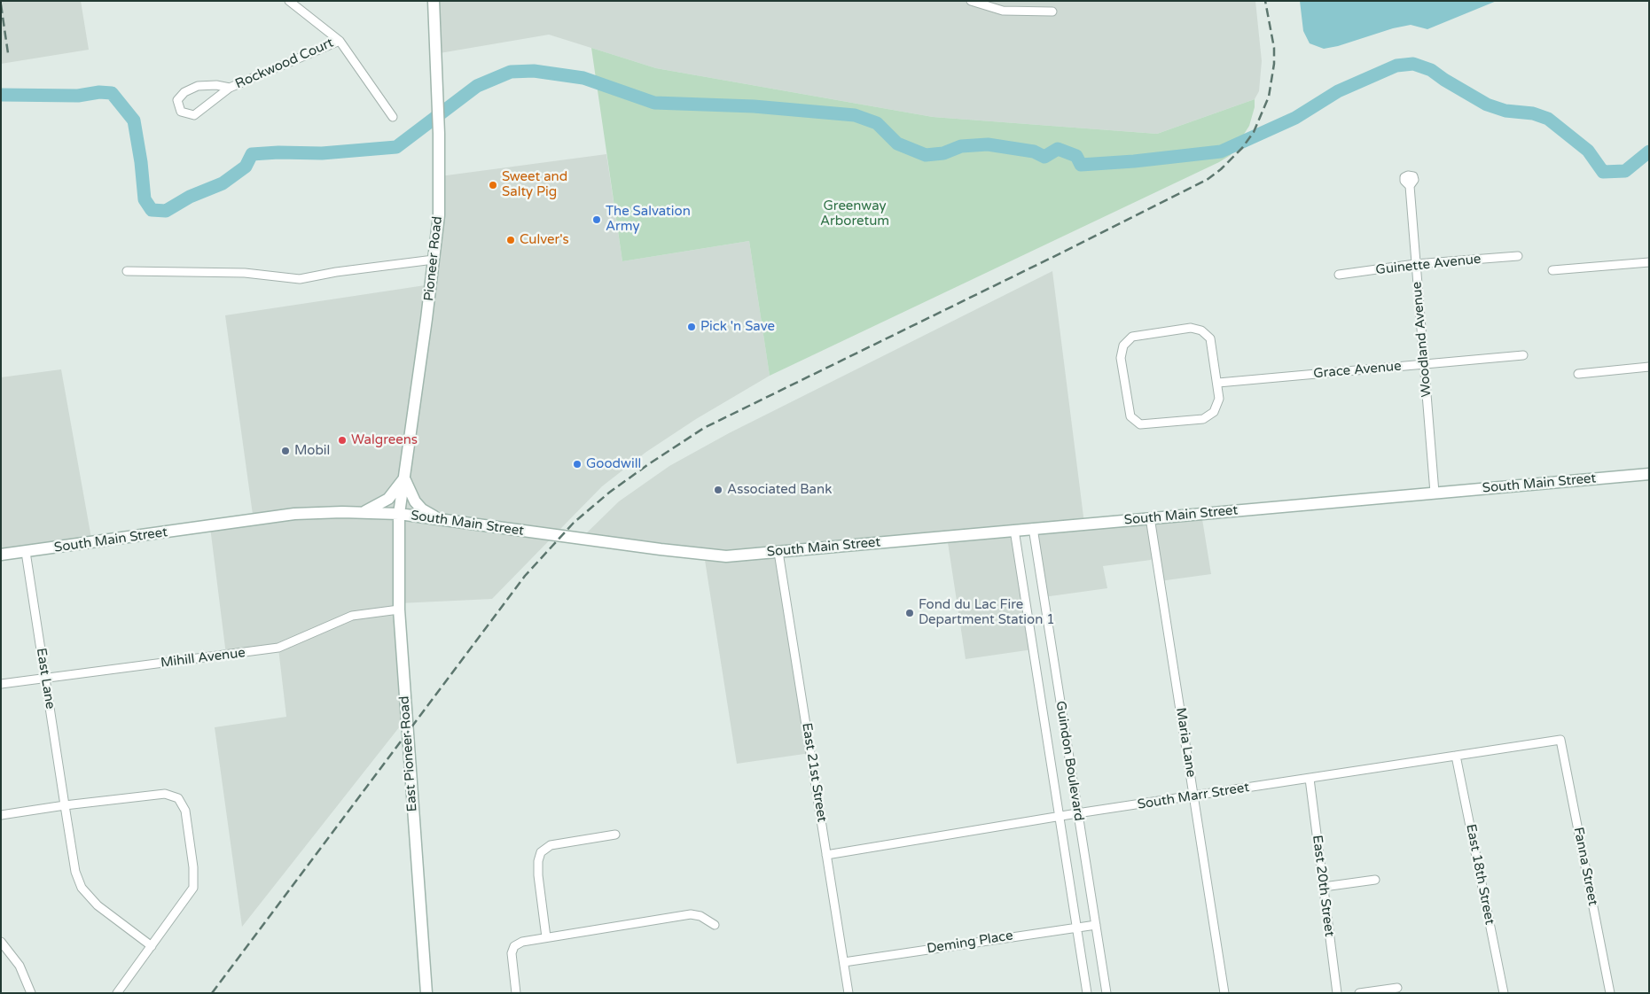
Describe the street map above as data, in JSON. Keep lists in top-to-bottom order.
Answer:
{
  "streets": {
    "main road": ["Pioneer Road", "South Main Street", "East Pioneer Road"],
    "street": [
      "Rockwood Court",
      "Guinette Avenue",
      "Woodland Avenue",
      "Grace Avenue",
      "Mihill Avenue",
      "East Lane",
      "Maria Lane",
      "Guindon Boulevard",
      "East 21st Street",
      "South Marr Street",
      "Fanna Street",
      "East 18th Street",
      "East 20th Street",
      "Deming Place"
    ]
  },
  "crossings": [
    ["Pioneer Road", "South Main Street"],
    ["Pioneer Road", "East Pioneer Road"],
    ["Guinette Avenue", "Woodland Avenue"],
    ["Woodland Avenue", "Grace Avenue"],
    ["Woodland Avenue", "South Main Street"],
    ["South Main Street", "East Lane"],
    ["South Main Street", "Maria Lane"],
    ["South Main Street", "East Pioneer Road"],
    ["South Main Street", "Guindon Boulevard"],
    ["South Main Street", "East 21st Street"],
    ["Mihill Avenue", "East Lane"],
    ["Mihill Avenue", "East Pioneer Road"],
    ["Maria Lane", "South Marr Street"],
    ["Guindon Boulevard", "South Marr Street"],
    ["Guindon Boulevard", "Deming Place"],
    ["East 21st Street", "South Marr Street"],
    ["East 21st Street", "Deming Place"],
    ["South Marr Street", "Fanna Street"],
    ["South Marr Street", "East 18th Street"],
    ["South Marr Street", "East 20th Street"]
  ],
  "parks": ["Greenway Arboretum"],
  "places": [
    "Sweet and Salty Pig",
    "The Salvation Army",
    "Culver's",
    "Pick 'n Save",
    "Walgreens",
    "Mobil",
    "Goodwill",
    "Associated Bank",
    "Fond du Lac Fire Department Station 1"
  ]
}
